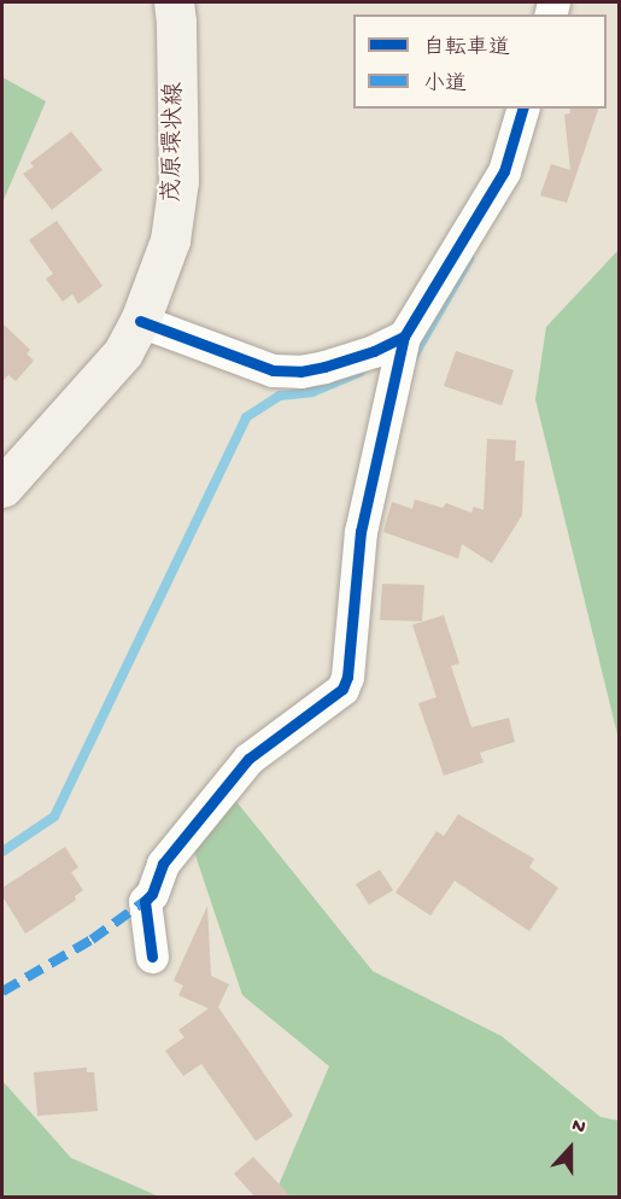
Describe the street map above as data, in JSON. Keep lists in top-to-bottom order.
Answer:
{
  "streets": {
    "main road": ["茂原環状線"]
  },
  "legend": ["自転車道", "小道"],
  "north": "top"
}
